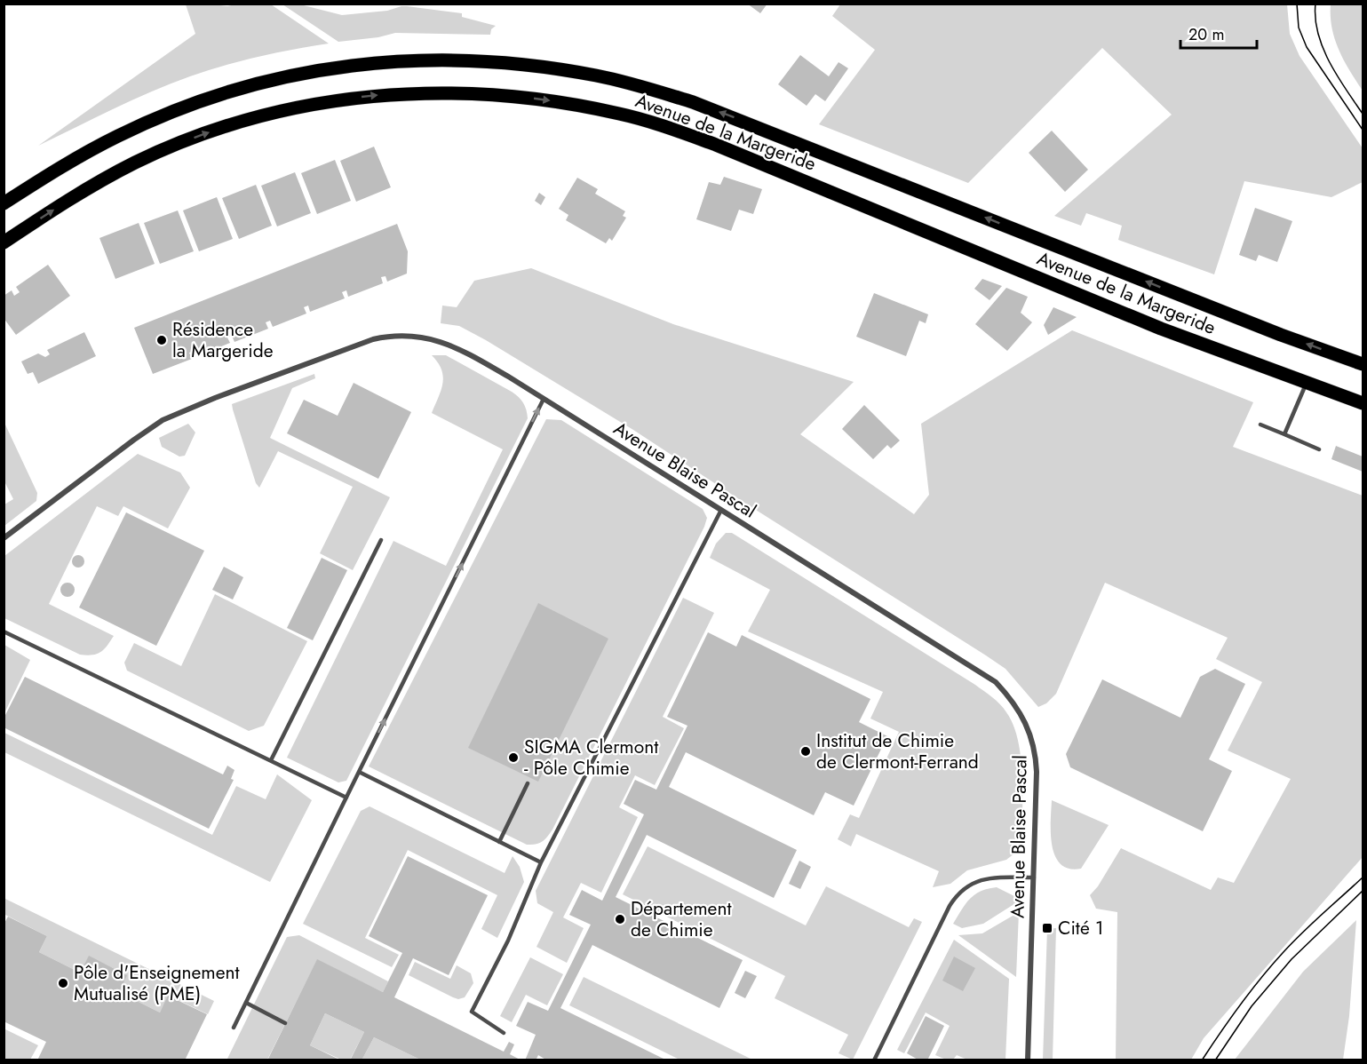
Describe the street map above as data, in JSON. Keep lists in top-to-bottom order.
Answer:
{
  "streets": {
    "main road": ["Avenue de la Margeride"],
    "street": ["Avenue Blaise Pascal"]
  },
  "places": {
    "other": [
      "Résidence la Margeride",
      "Institut de Chimie de Clermont-Ferrand",
      "SIGMA Clermont - Pôle Chimie",
      "Département de Chimie",
      "Pôle d'Enseignement Mutualisé (PME)"
    ],
    "transit": ["Cité 1"]
  },
  "scale_bar": "20 m"
}
